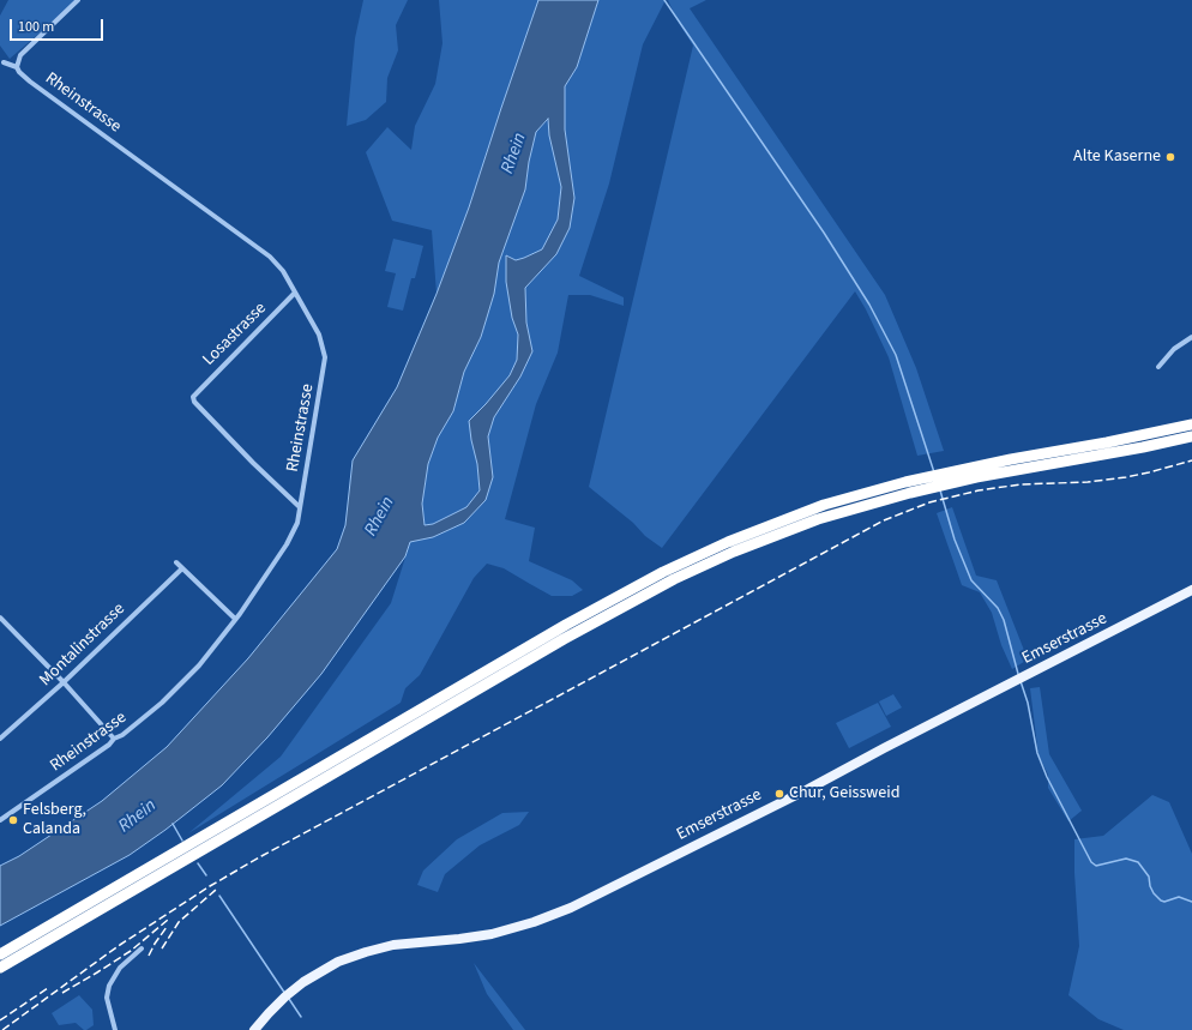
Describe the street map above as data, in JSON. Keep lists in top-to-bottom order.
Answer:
{
  "streets": {
    "main road": ["Emserstrasse"],
    "street": ["Rheinstrasse", "Losastrasse", "Montalinstrasse"]
  },
  "crossings": [
    ["Rheinstrasse", "Losastrasse"]
  ],
  "water": ["Rhein"],
  "places": ["Alte Kaserne", "Chur, Geissweid", "Felsberg, Calanda"],
  "scale_bar": "100 m"
}
